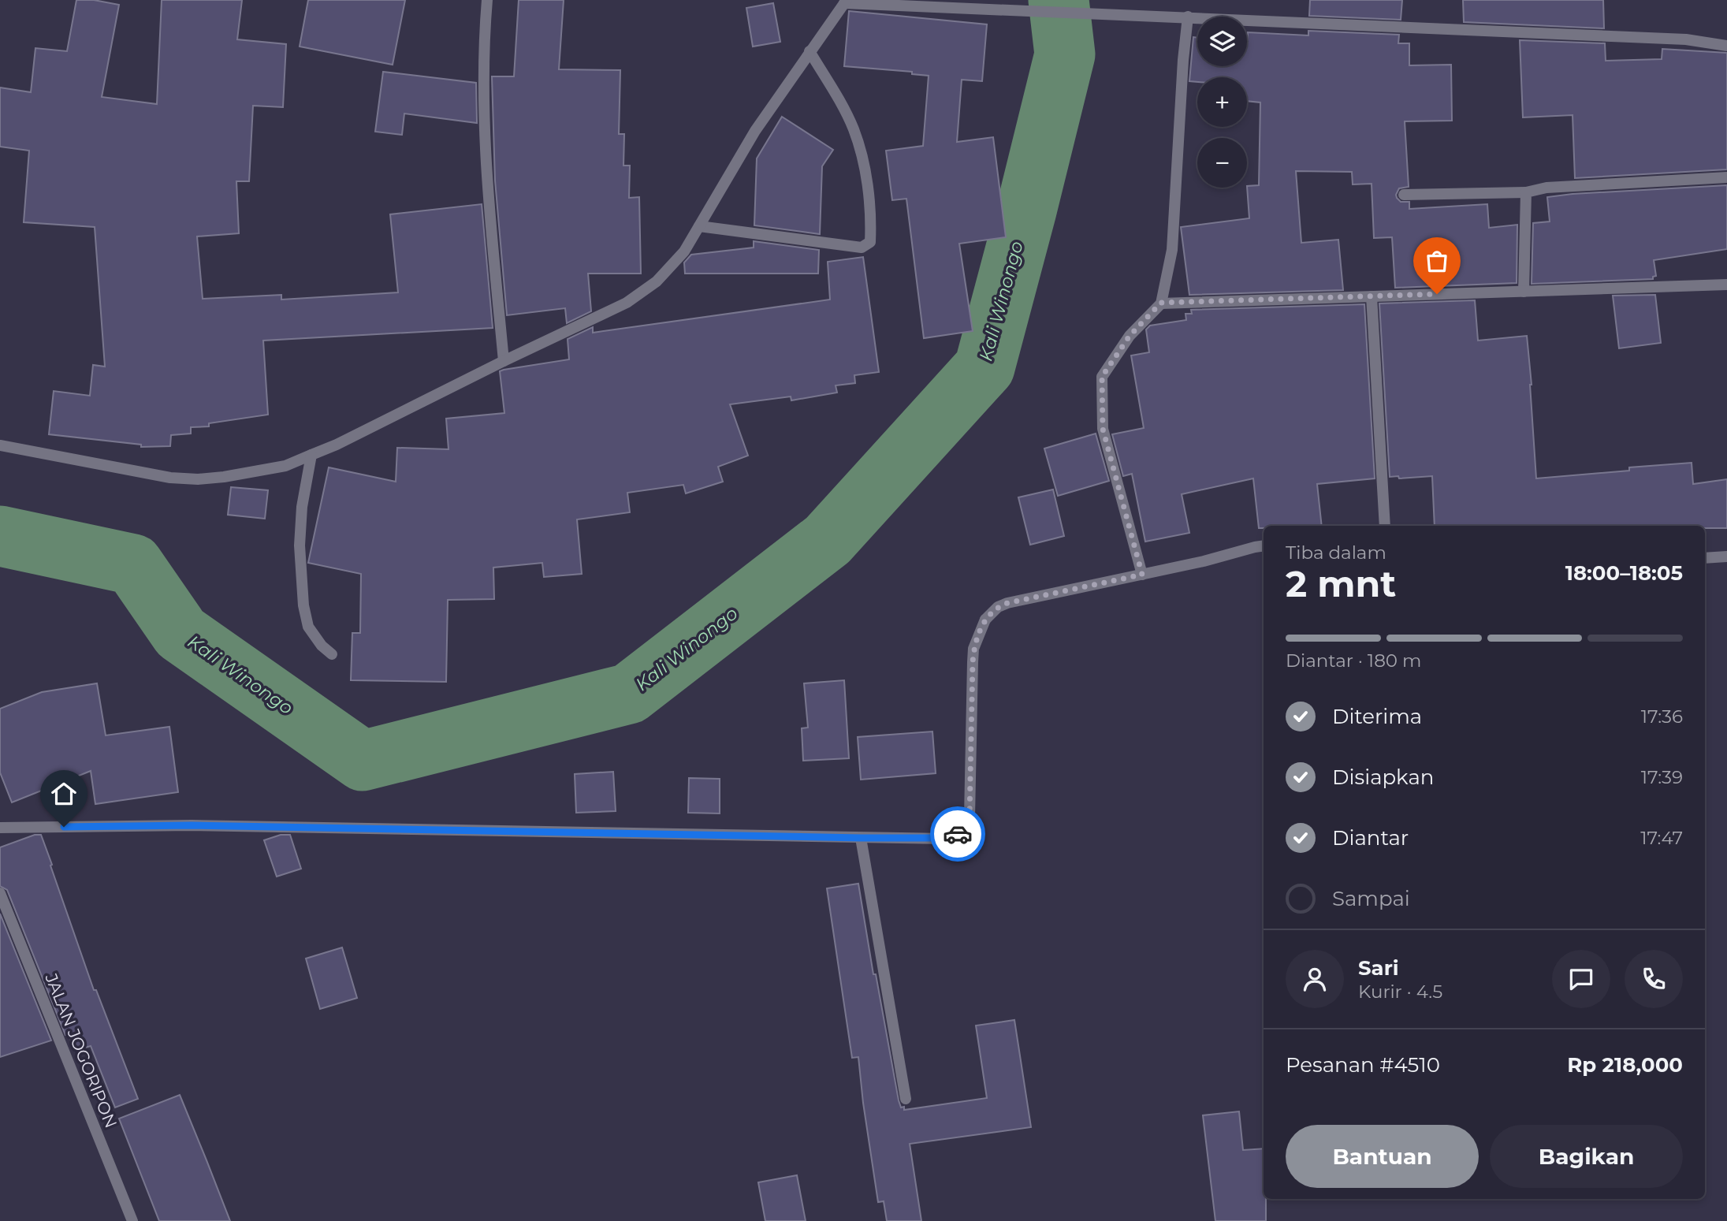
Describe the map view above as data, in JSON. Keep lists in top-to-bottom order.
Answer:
{
  "streets": {
    "street": ["JALAN JOGORIPON"]
  },
  "water": ["Kali Winongo"],
  "page": {
    "map_buttons": ["+", "−"],
    "heading": ["2 mnt", "Tiba dalam", "18:00–18:05"],
    "panel": [
      "Sari",
      "Kurir · 4.5",
      "Pesanan #4510",
      "Rp 218,000"
    ],
    "bar": "Diantar · 180 m",
    "list": [
      ["Diterima", "17:36"],
      ["Disiapkan", "17:39"],
      ["Diantar", "17:47"],
      "Sampai"
    ],
    "buttons": ["Bantuan", "Bagikan"]
  }
}
